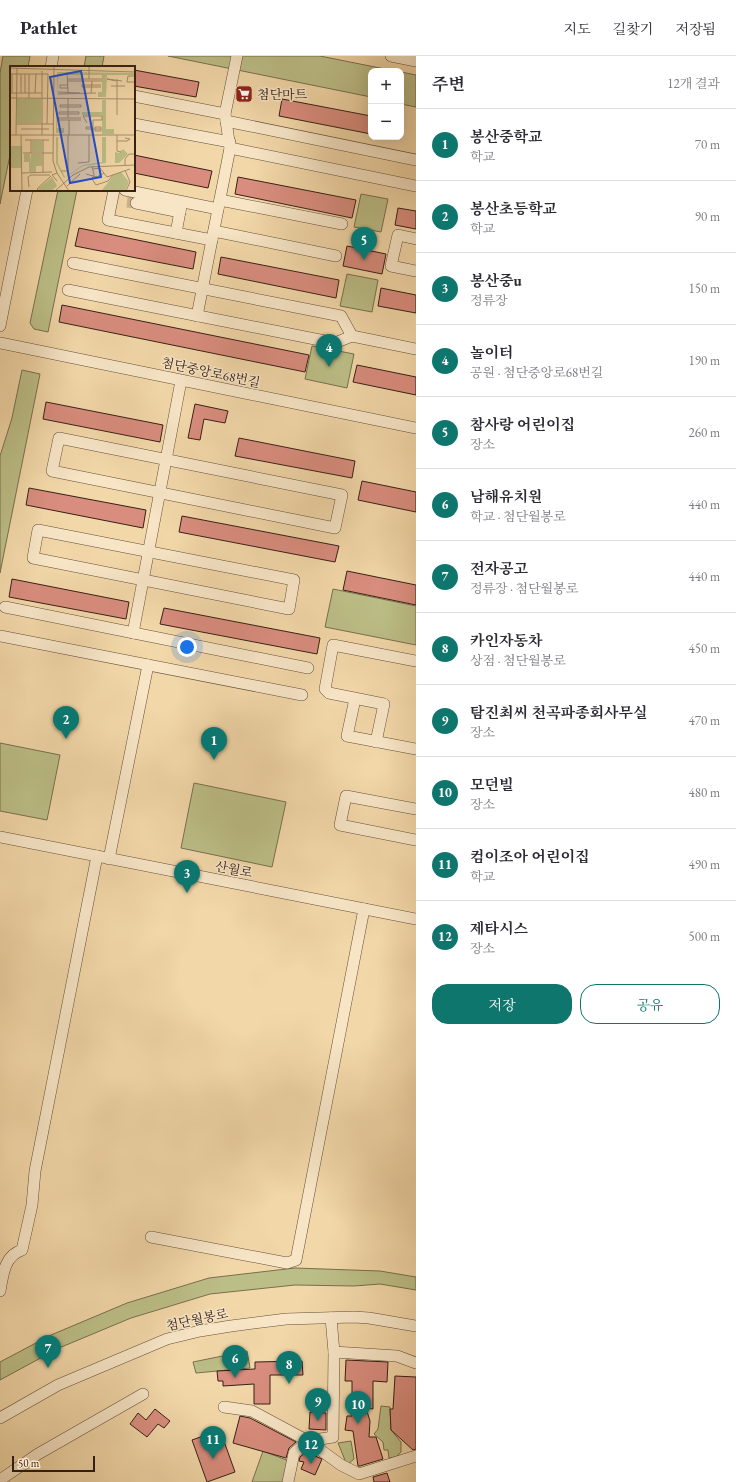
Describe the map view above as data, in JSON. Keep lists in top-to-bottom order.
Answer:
{
  "streets": {
    "street": ["첨단중앙로68번길", "산월로", "첨단월봉로"]
  },
  "places": {
    "supermarket": ["첨단마트"]
  },
  "scale_bar": "50 m",
  "page": {
    "header": "Pathlet",
    "nav": ["지도", "길찾기", "저장됨"],
    "heading": ["주변", "12개 결과"],
    "map_buttons": ["+", "−"],
    "list": [
      {
        "mark": "1",
        "name": "봉산중학교",
        "note": "학교",
        "value": "70 m"
      },
      {
        "mark": "2",
        "name": "봉산초등학교",
        "note": "학교",
        "value": "90 m"
      },
      {
        "mark": "3",
        "name": "봉산중u",
        "note": "정류장",
        "value": "150 m"
      },
      {
        "mark": "4",
        "name": "놀이터",
        "note": "공원 · 첨단중앙로68번길",
        "value": "190 m"
      },
      {
        "mark": "5",
        "name": "참사랑 어린이집",
        "note": "장소",
        "value": "260 m"
      },
      {
        "mark": "6",
        "name": "남해유치원",
        "note": "학교 · 첨단월봉로",
        "value": "440 m"
      },
      {
        "mark": "7",
        "name": "전자공고",
        "note": "정류장 · 첨단월봉로",
        "value": "440 m"
      },
      {
        "mark": "8",
        "name": "카인자동차",
        "note": "상점 · 첨단월봉로",
        "value": "450 m"
      },
      {
        "mark": "9",
        "name": "탐진최씨 천곡파종회사무실",
        "note": "장소",
        "value": "470 m"
      },
      {
        "mark": "10",
        "name": "모던빌",
        "note": "장소",
        "value": "480 m"
      },
      {
        "mark": "11",
        "name": "컴이조아 어린이집",
        "note": "학교",
        "value": "490 m"
      },
      {
        "mark": "12",
        "name": "제타시스",
        "note": "장소",
        "value": "500 m"
      }
    ],
    "pins": [
      "5",
      "4",
      "2",
      "1",
      "3",
      "7",
      "6",
      "8",
      "9",
      "10",
      "11",
      "12"
    ],
    "buttons": ["저장", "공유"],
    "scale": "50 m"
  }
}
